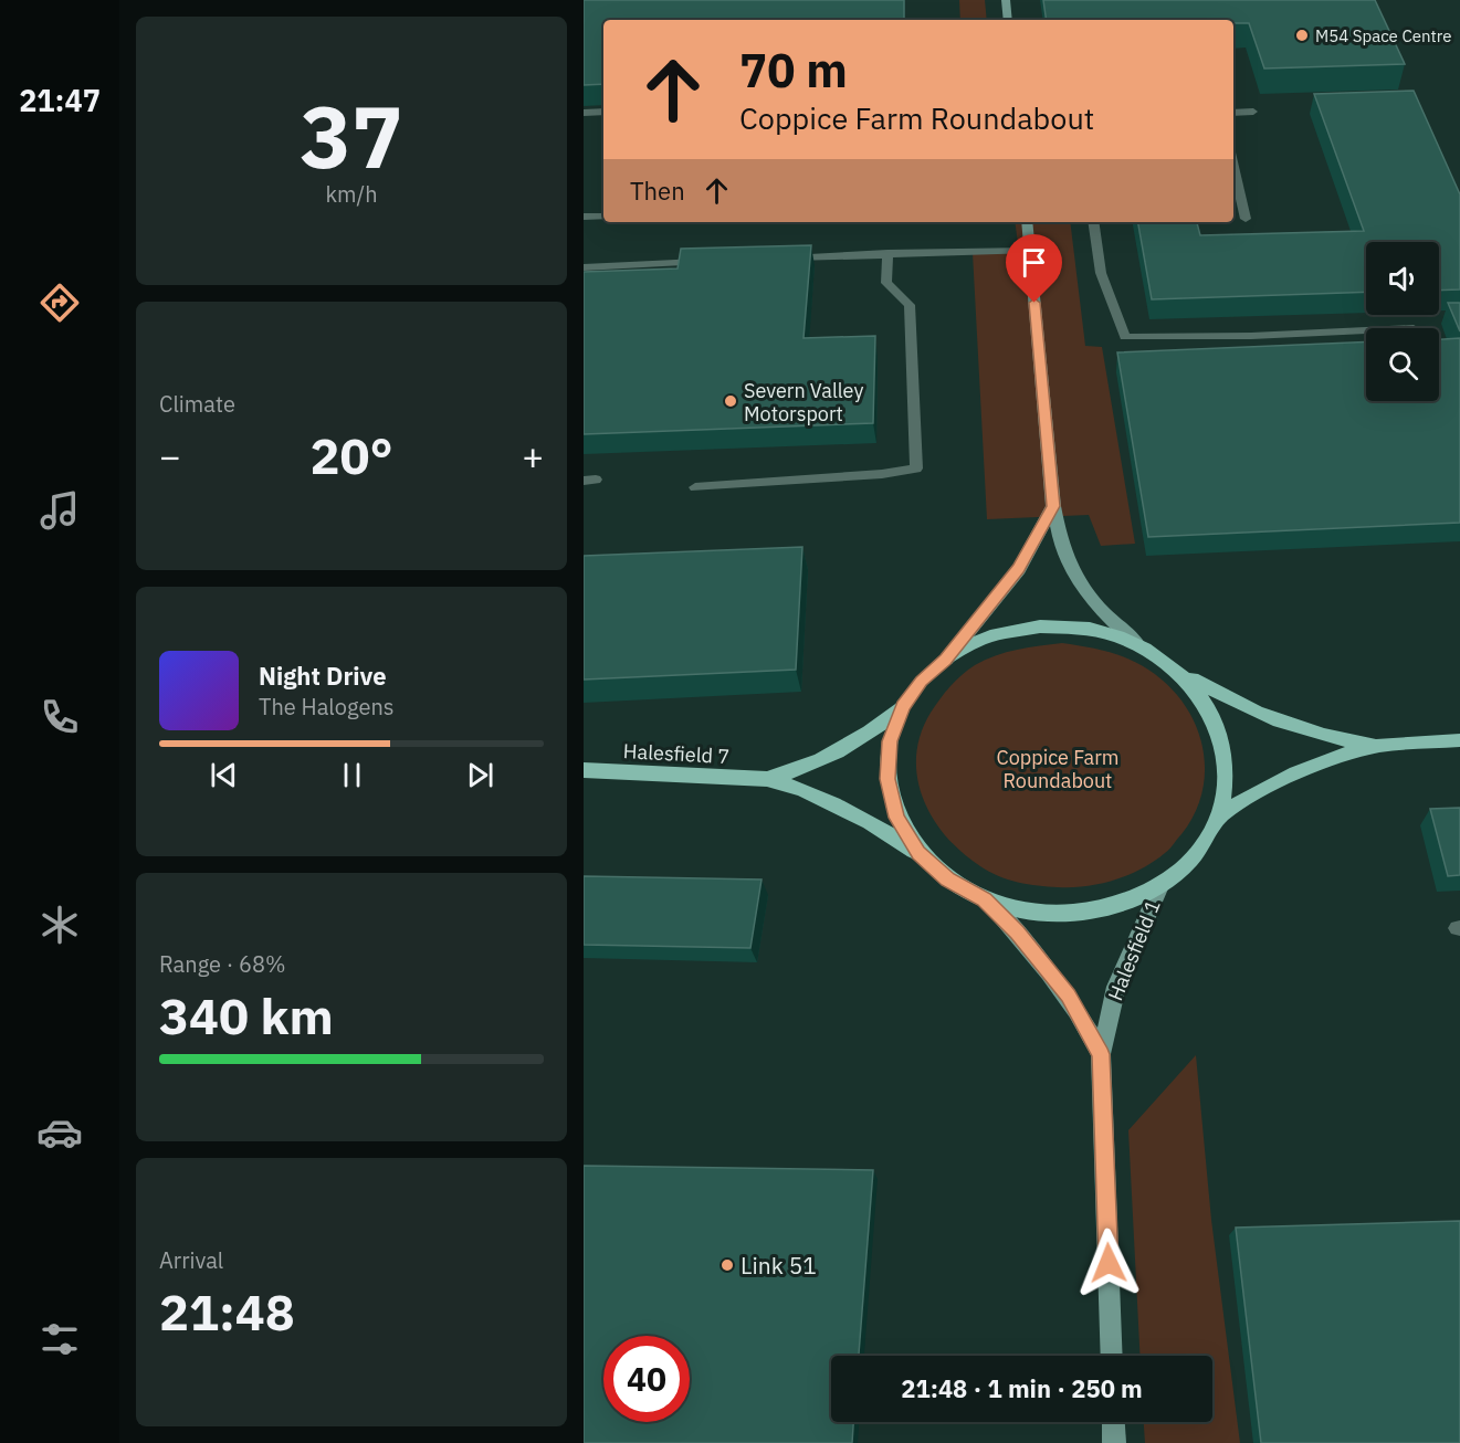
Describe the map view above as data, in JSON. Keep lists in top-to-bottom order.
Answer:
{
  "streets": {
    "main road": ["Halesfield 7"],
    "street": ["Halesfield 1"]
  },
  "parks": ["Coppice Farm Roundabout"],
  "places": ["M54 Space Centre", "Severn Valley Motorsport", "Link 51"],
  "page": {
    "tabs": "21:47",
    "tile": [
      ["37", "km/h"],
      "Climate",
      ["Range · 68%", "340 km"],
      ["Arrival", "21:48"]
    ],
    "turn": ["70 m", "Coppice Farm Roundabout"],
    "then": "Then",
    "heat": ["−", "20°", "+"],
    "song": ["Night Drive", "The Halogens"],
    "limit": "40",
    "trip": "21:48 · 1 min · 250 m"
  }
}
